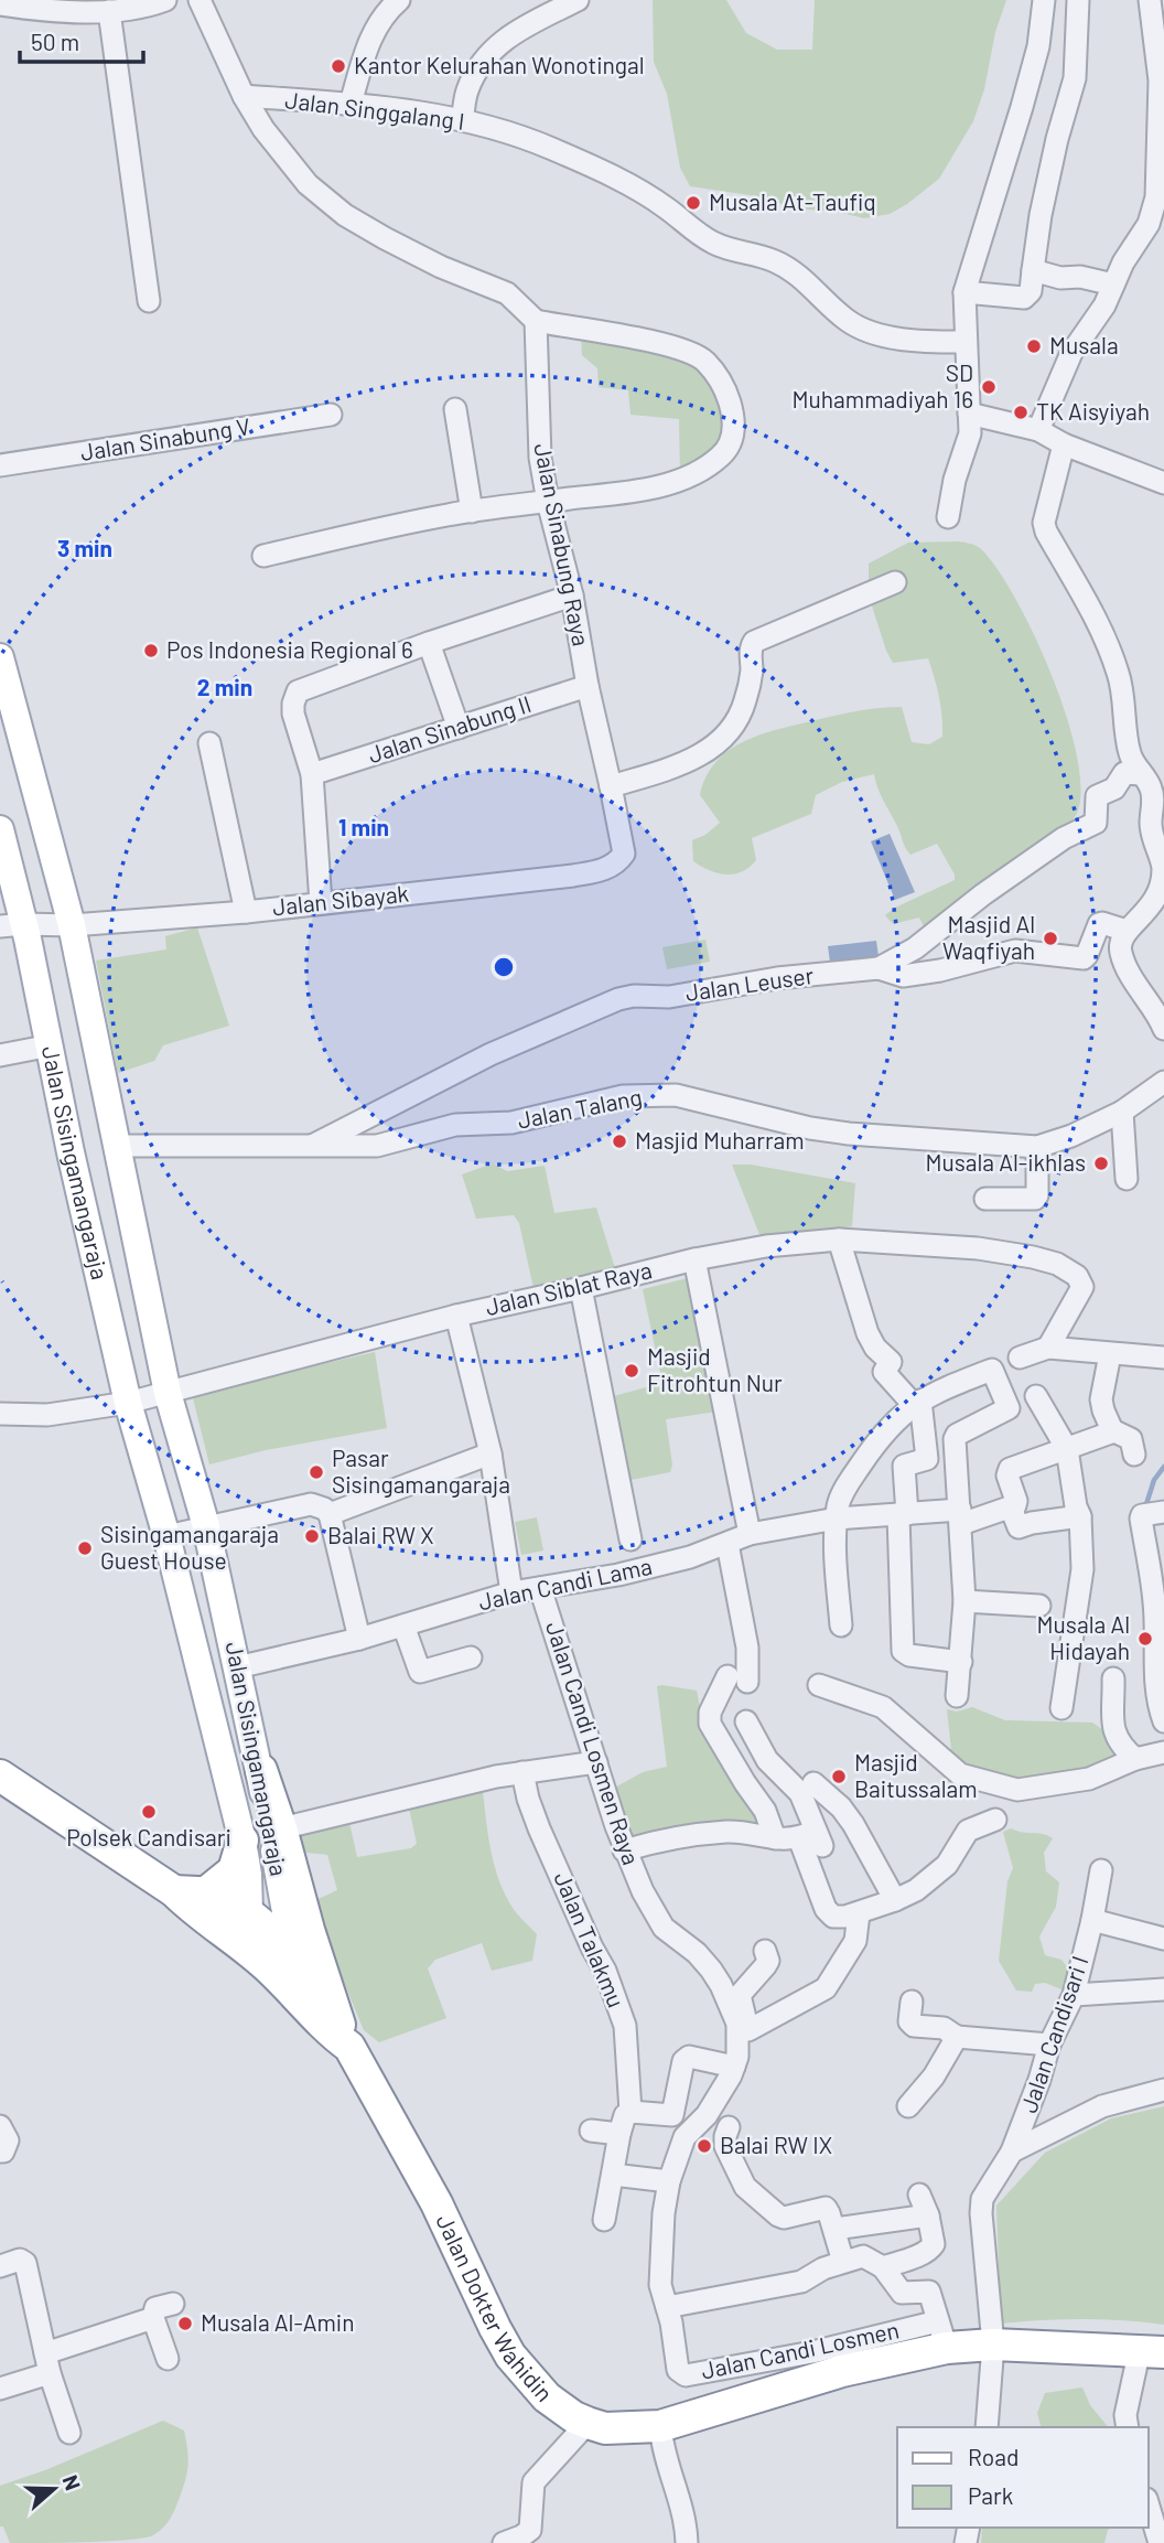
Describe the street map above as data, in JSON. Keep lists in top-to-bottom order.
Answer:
{
  "streets": {
    "highway": ["Jalan Dokter Wahidin"],
    "main road": ["Jalan Sisingamangaraja"],
    "street": [
      "Jalan Singgalang I",
      "Jalan Sinabung V",
      "Jalan Sinabung Raya",
      "Jalan Sinabung II",
      "Jalan Sibayak",
      "Jalan Leuser",
      "Jalan Talang",
      "Jalan Siblat Raya",
      "Jalan Candi Lama",
      "Jalan Candi Losmen Raya",
      "Jalan Talakmu",
      "Jalan Candisari I",
      "Jalan Candi Losmen"
    ]
  },
  "crossings": [
    ["Jalan Sinabung Raya", "Jalan Sinabung II"],
    ["Jalan Sinabung Raya", "Jalan Sibayak"],
    ["Jalan Sibayak", "Jalan Sisingamangaraja"],
    ["Jalan Leuser", "Jalan Talang"],
    ["Jalan Talang", "Jalan Sisingamangaraja"],
    ["Jalan Sisingamangaraja", "Jalan Siblat Raya"],
    ["Jalan Sisingamangaraja", "Jalan Candi Lama"],
    ["Jalan Sisingamangaraja", "Jalan Dokter Wahidin"],
    ["Jalan Candi Lama", "Jalan Candi Losmen Raya"],
    ["Jalan Candi Losmen Raya", "Jalan Candi Losmen"],
    ["Jalan Candisari I", "Jalan Dokter Wahidin"],
    ["Jalan Dokter Wahidin", "Jalan Candi Losmen"]
  ],
  "places": [
    "Kantor Kelurahan Wonotingal",
    "Musala At-Taufiq",
    "Musala",
    "SD Muhammadiyah 16",
    "TK Aisyiyah",
    "Pos Indonesia Regional 6",
    "Masjid Al Waqfiyah",
    "Masjid Muharram",
    "Musala Al-ikhlas",
    "Masjid Fitrohtun Nur",
    "Pasar Sisingamangaraja",
    "Balai RW X",
    "Sisingamangaraja Guest House",
    "Musala Al Hidayah",
    "Masjid Baitussalam",
    "Polsek Candisari",
    "Balai RW IX",
    "Musala Al-Amin"
  ],
  "legend": ["Road", "Park"],
  "scale_bar": "50 m",
  "north": "right",
  "rings": ["3 min", "2 min", "1 min"]
}
